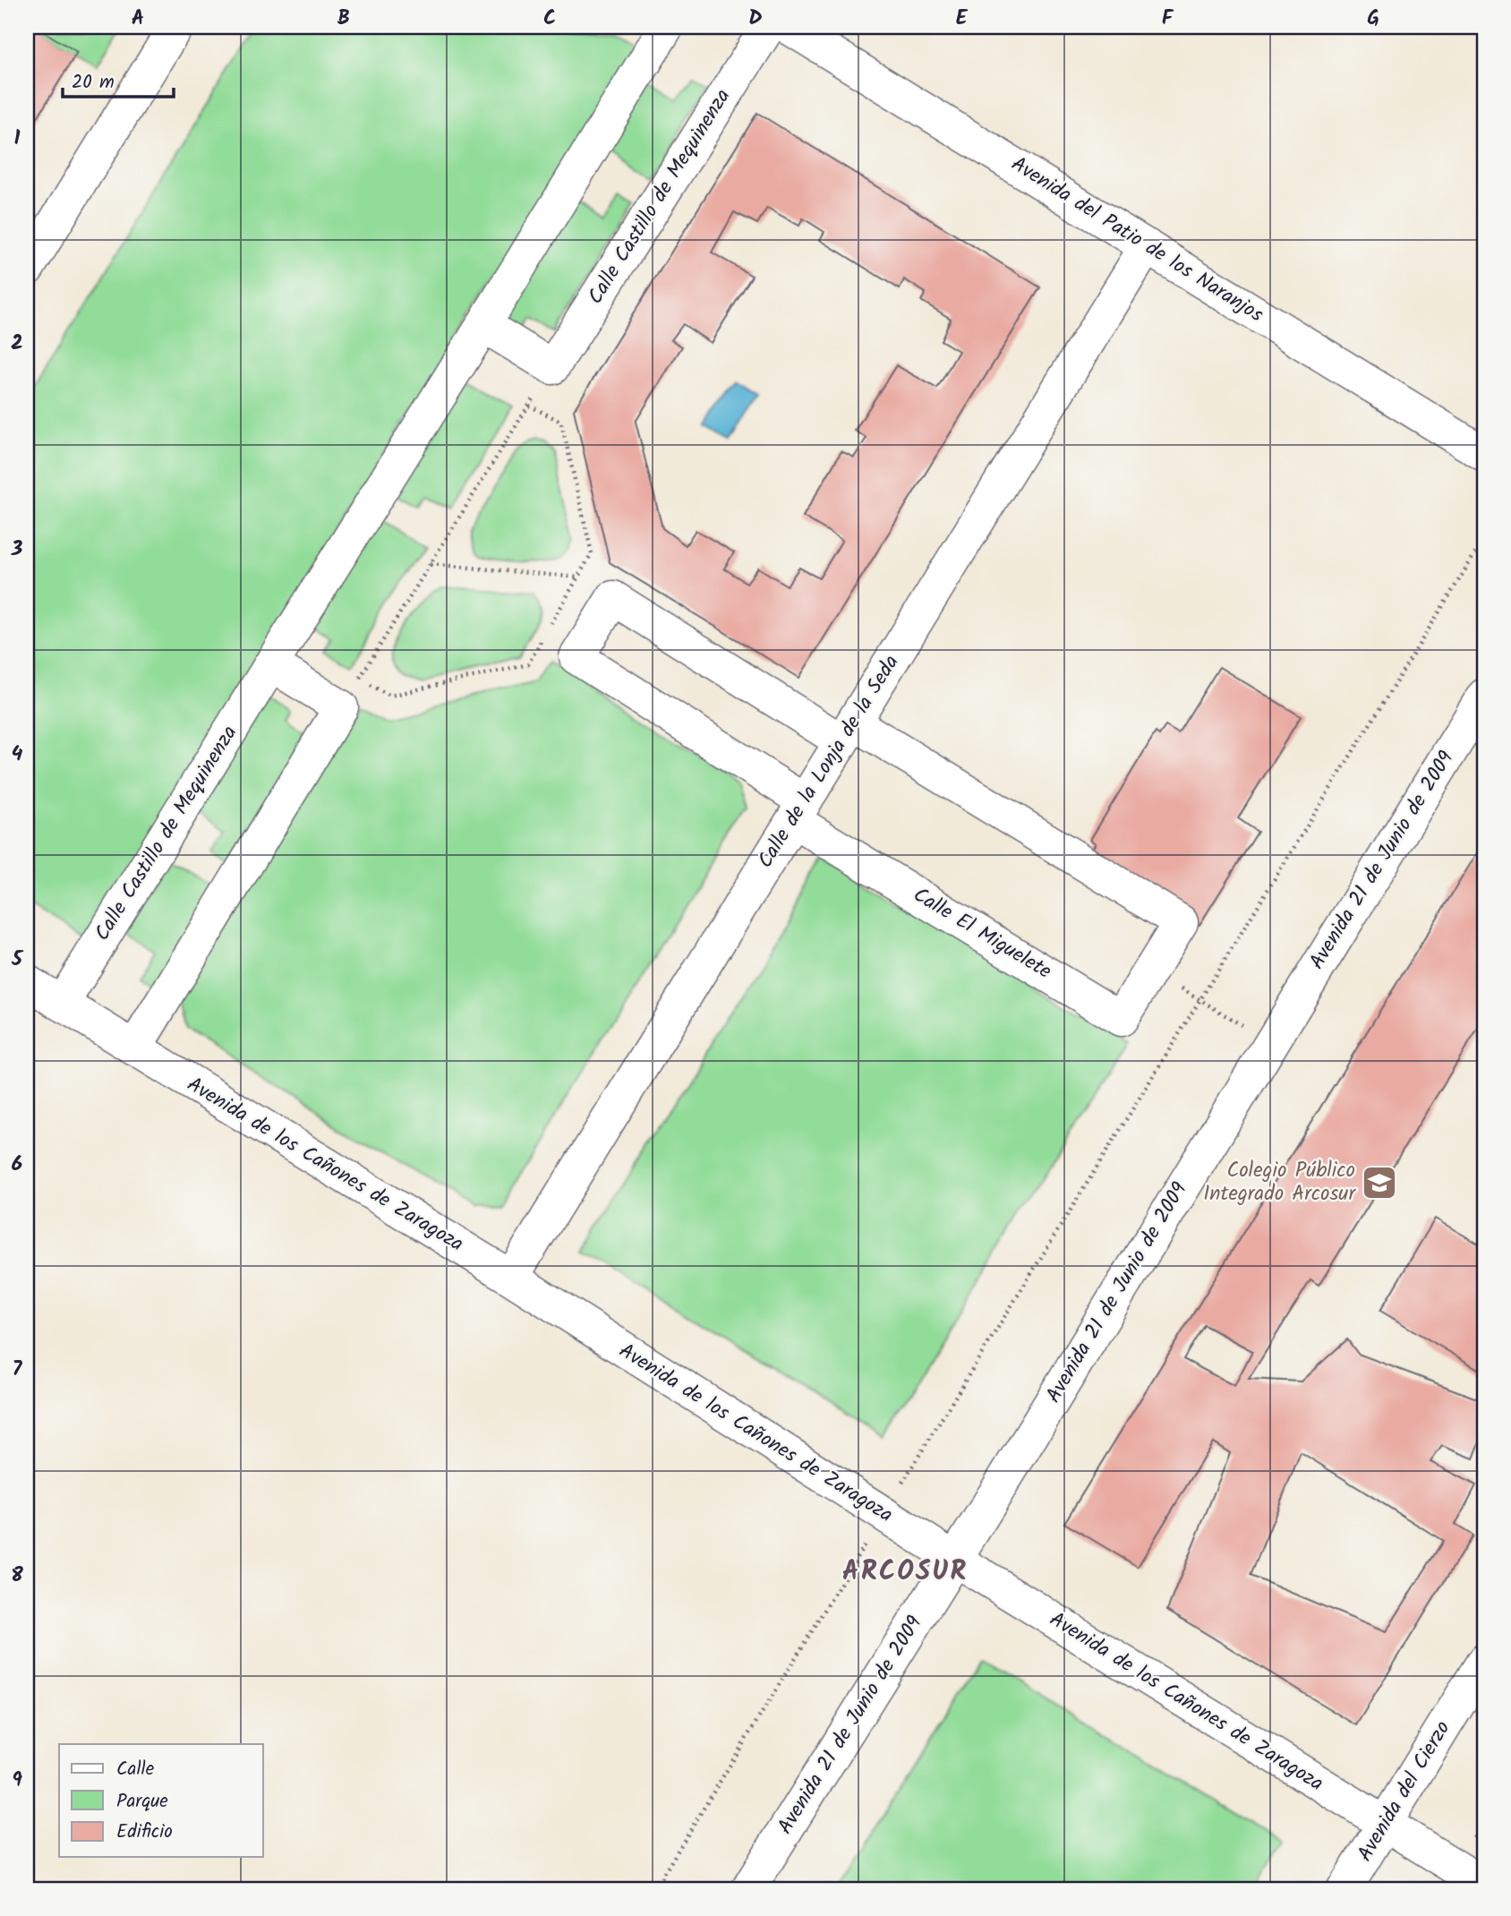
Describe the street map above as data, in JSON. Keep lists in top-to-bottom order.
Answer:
{
  "streets": {
    "street": [
      "Calle Castillo de Mequinenza",
      "Avenida del Patio de los Naranjos",
      "Calle de la Lonja de la Seda",
      "Avenida 21 de Junio de 2009",
      "Calle El Miguelete",
      "Avenida de los Cañones de Zaragoza",
      "Avenida del Cierzo"
    ]
  },
  "crossings": [
    ["Calle Castillo de Mequinenza", "Avenida de los Cañones de Zaragoza"],
    ["Avenida del Patio de los Naranjos", "Calle de la Lonja de la Seda"],
    ["Calle de la Lonja de la Seda", "Calle El Miguelete"],
    ["Calle de la Lonja de la Seda", "Avenida de los Cañones de Zaragoza"],
    ["Avenida 21 de Junio de 2009", "Avenida de los Cañones de Zaragoza"],
    ["Avenida de los Cañones de Zaragoza", "Avenida del Cierzo"]
  ],
  "districts": ["ARCOSUR"],
  "places": {
    "school or university": ["Colegio Público Integrado Arcosur"]
  },
  "legend": ["Calle", "Parque", "Edificio"],
  "scale_bar": "20 m",
  "grid": {
    "columns": [
      "A",
      "B",
      "C",
      "D",
      "E",
      "F",
      "G"
    ],
    "rows": [
      "1",
      "2",
      "3",
      "4",
      "5",
      "6",
      "7",
      "8",
      "9"
    ]
  }
}
